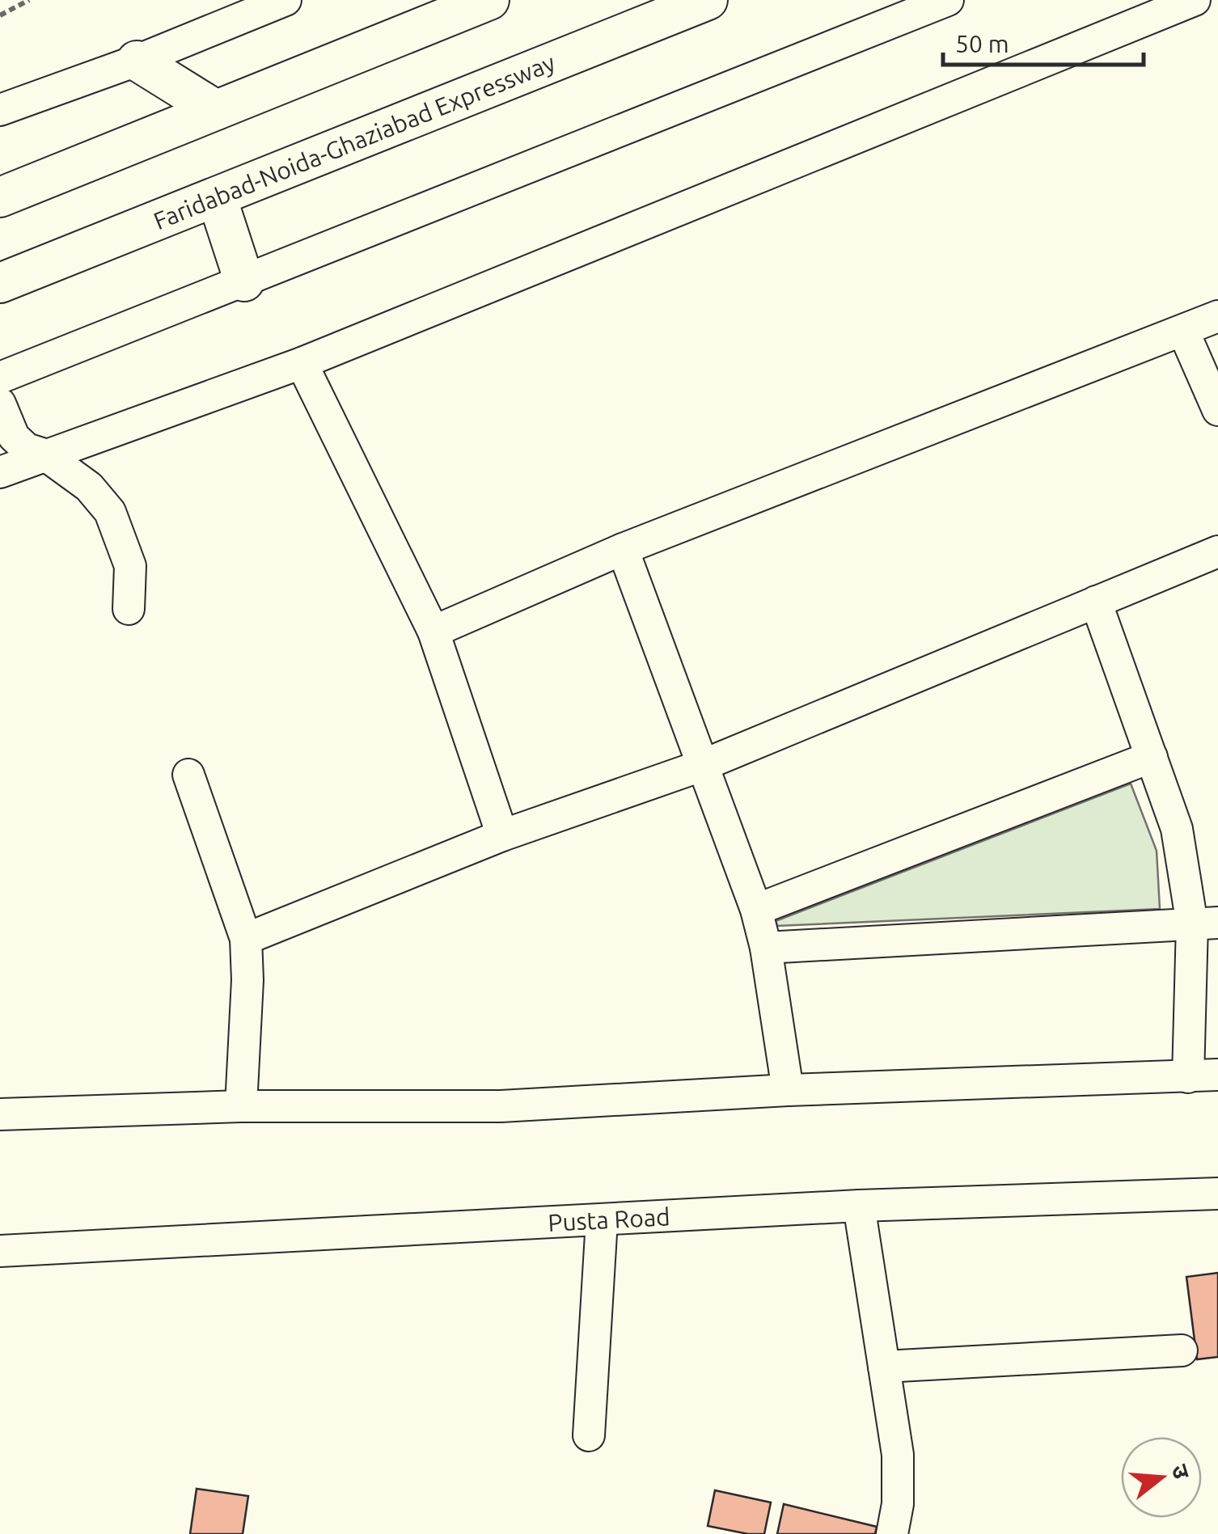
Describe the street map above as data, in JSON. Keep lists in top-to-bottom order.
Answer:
{
  "streets": {
    "main road": ["Faridabad-Noida-Ghaziabad Expressway"],
    "street": ["Pusta Road"]
  },
  "scale_bar": "50 m",
  "north": "right"
}
